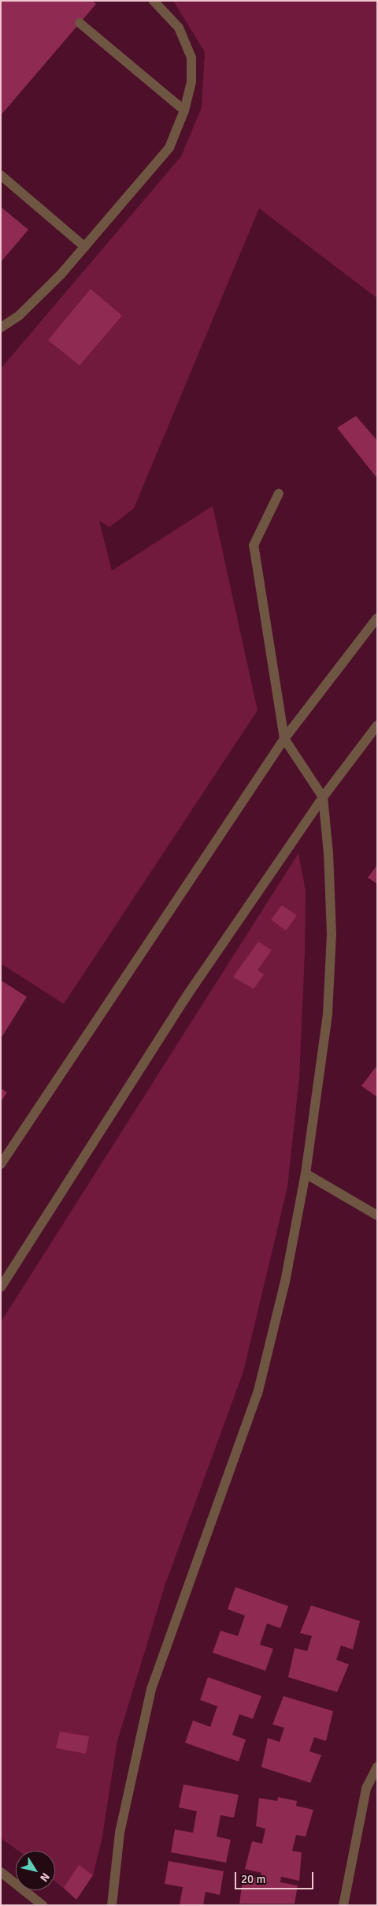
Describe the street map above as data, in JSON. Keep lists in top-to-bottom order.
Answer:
{
  "scale_bar": "20 m",
  "north": "bottom right"
}
